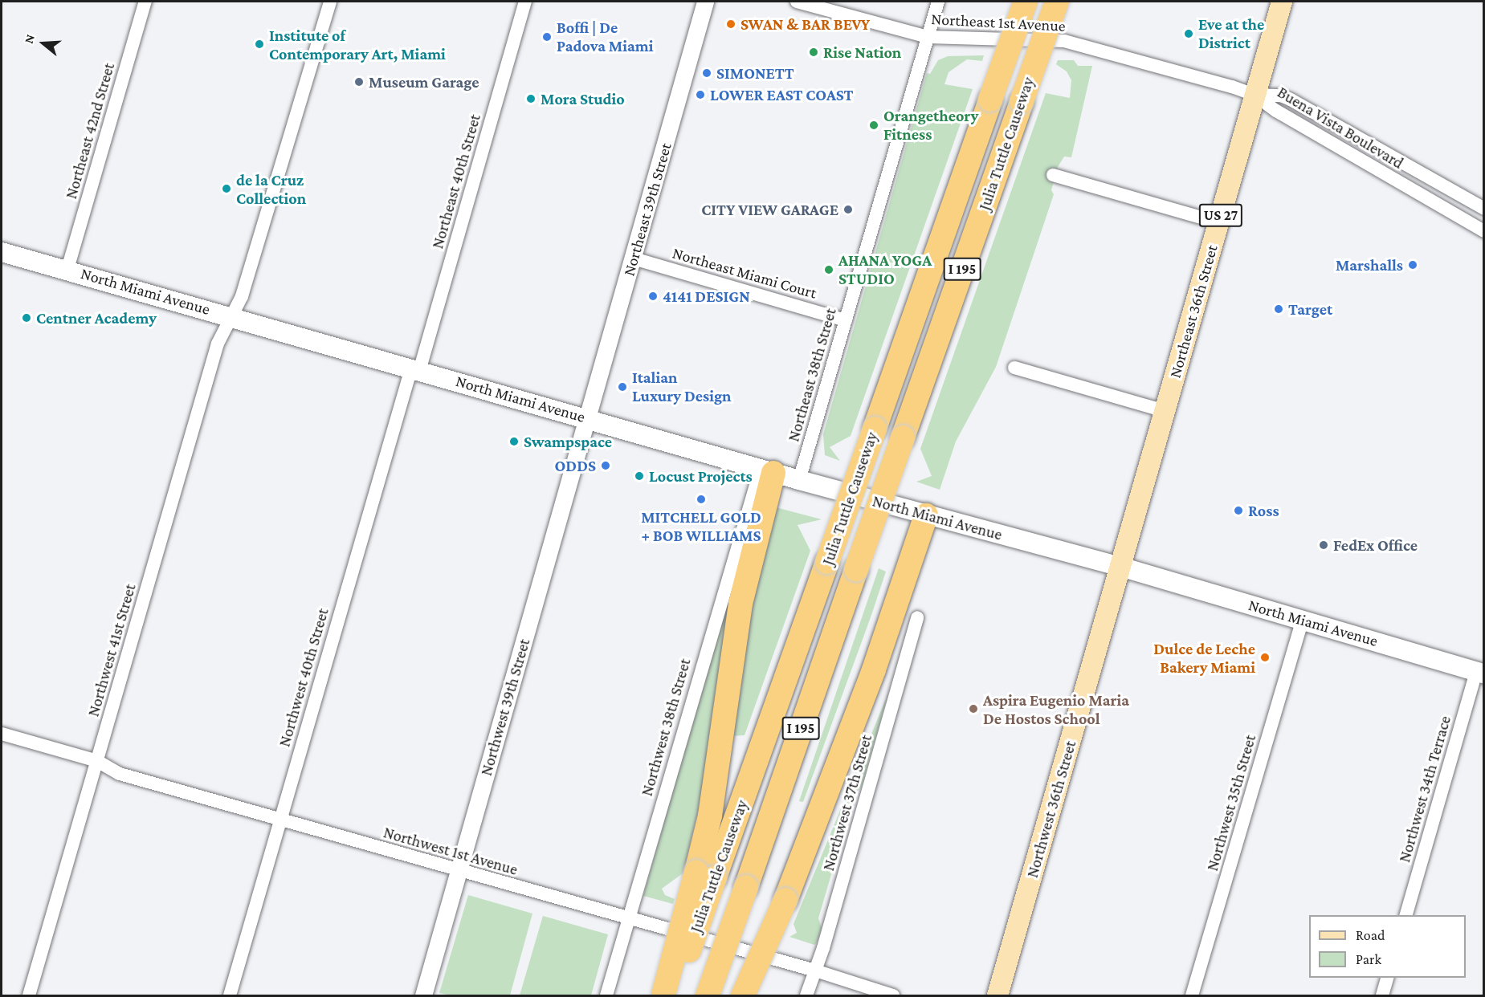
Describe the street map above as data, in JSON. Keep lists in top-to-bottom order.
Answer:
{
  "streets": {
    "highway": ["Julia Tuttle Causeway", "I 195"],
    "main road": [
      "US 27",
      "North Miami Avenue",
      "Northeast 36th Street",
      "Northwest 36th Street"
    ],
    "street": [
      "Northeast 1st Avenue",
      "Buena Vista Boulevard",
      "Northeast 42nd Street",
      "Northeast 40th Street",
      "Northeast 39th Street",
      "Northeast Miami Court",
      "Northeast 38th Street",
      "Northwest 41st Street",
      "Northwest 40th Street",
      "Northwest 39th Street",
      "Northwest 38th Street",
      "Northwest 34th Terrace",
      "Northwest 37th Street",
      "Northwest 35th Street",
      "Northwest 1st Avenue"
    ]
  },
  "crossings": [
    ["Northeast 1st Avenue", "Buena Vista Boulevard"],
    ["Northeast 1st Avenue", "Northeast 36th Street"],
    ["Northeast 1st Avenue", "Northeast 38th Street"],
    ["Buena Vista Boulevard", "Northeast 36th Street"],
    ["Northeast 42nd Street", "North Miami Avenue"],
    ["Northeast 40th Street", "North Miami Avenue"],
    ["Northeast 40th Street", "Northwest 40th Street"],
    ["Northeast 39th Street", "Northeast Miami Court"],
    ["Northeast 39th Street", "North Miami Avenue"],
    ["Northeast 39th Street", "Northwest 39th Street"],
    ["Northeast Miami Court", "Northeast 38th Street"],
    ["North Miami Avenue", "Northeast 36th Street"],
    ["North Miami Avenue", "Northeast 38th Street"],
    ["North Miami Avenue", "Northwest 41st Street"],
    ["North Miami Avenue", "Northwest 40th Street"],
    ["North Miami Avenue", "Northwest 39th Street"],
    ["North Miami Avenue", "Northwest 38th Street"],
    ["North Miami Avenue", "Northwest 34th Terrace"],
    ["North Miami Avenue", "Northwest 35th Street"],
    ["North Miami Avenue", "Northwest 36th Street"],
    ["Northeast 36th Street", "Northwest 36th Street"],
    ["Northwest 41st Street", "Northwest 1st Avenue"],
    ["Northwest 40th Street", "Northwest 1st Avenue"],
    ["Northwest 39th Street", "Northwest 1st Avenue"],
    ["Northwest 38th Street", "Northwest 1st Avenue"],
    ["Northwest 37th Street", "Northwest 1st Avenue"]
  ],
  "places": [
    "SWAN & BAR BEVY",
    "Eve at the District",
    "Boffi | De Padova Miami",
    "Institute of Contemporary Art, Miami",
    "Rise Nation",
    "SIMONETT",
    "Museum Garage",
    "LOWER EAST COAST",
    "Mora Studio",
    "Orangetheory Fitness",
    "de la Cruz Collection",
    "CITY VIEW GARAGE",
    "Marshalls",
    "AHANA YOGA STUDIO",
    "4141 DESIGN",
    "Target",
    "Centner Academy",
    "Italian Luxury Design",
    "Swampspace",
    "ODDS",
    "Locust Projects",
    "MITCHELL GOLD + BOB WILLIAMS",
    "Ross",
    "FedEx Office",
    "Dulce de Leche Bakery Miami",
    "Aspira Eugenio Maria De Hostos School"
  ],
  "legend": ["Road", "Park"],
  "north": "left"
}
